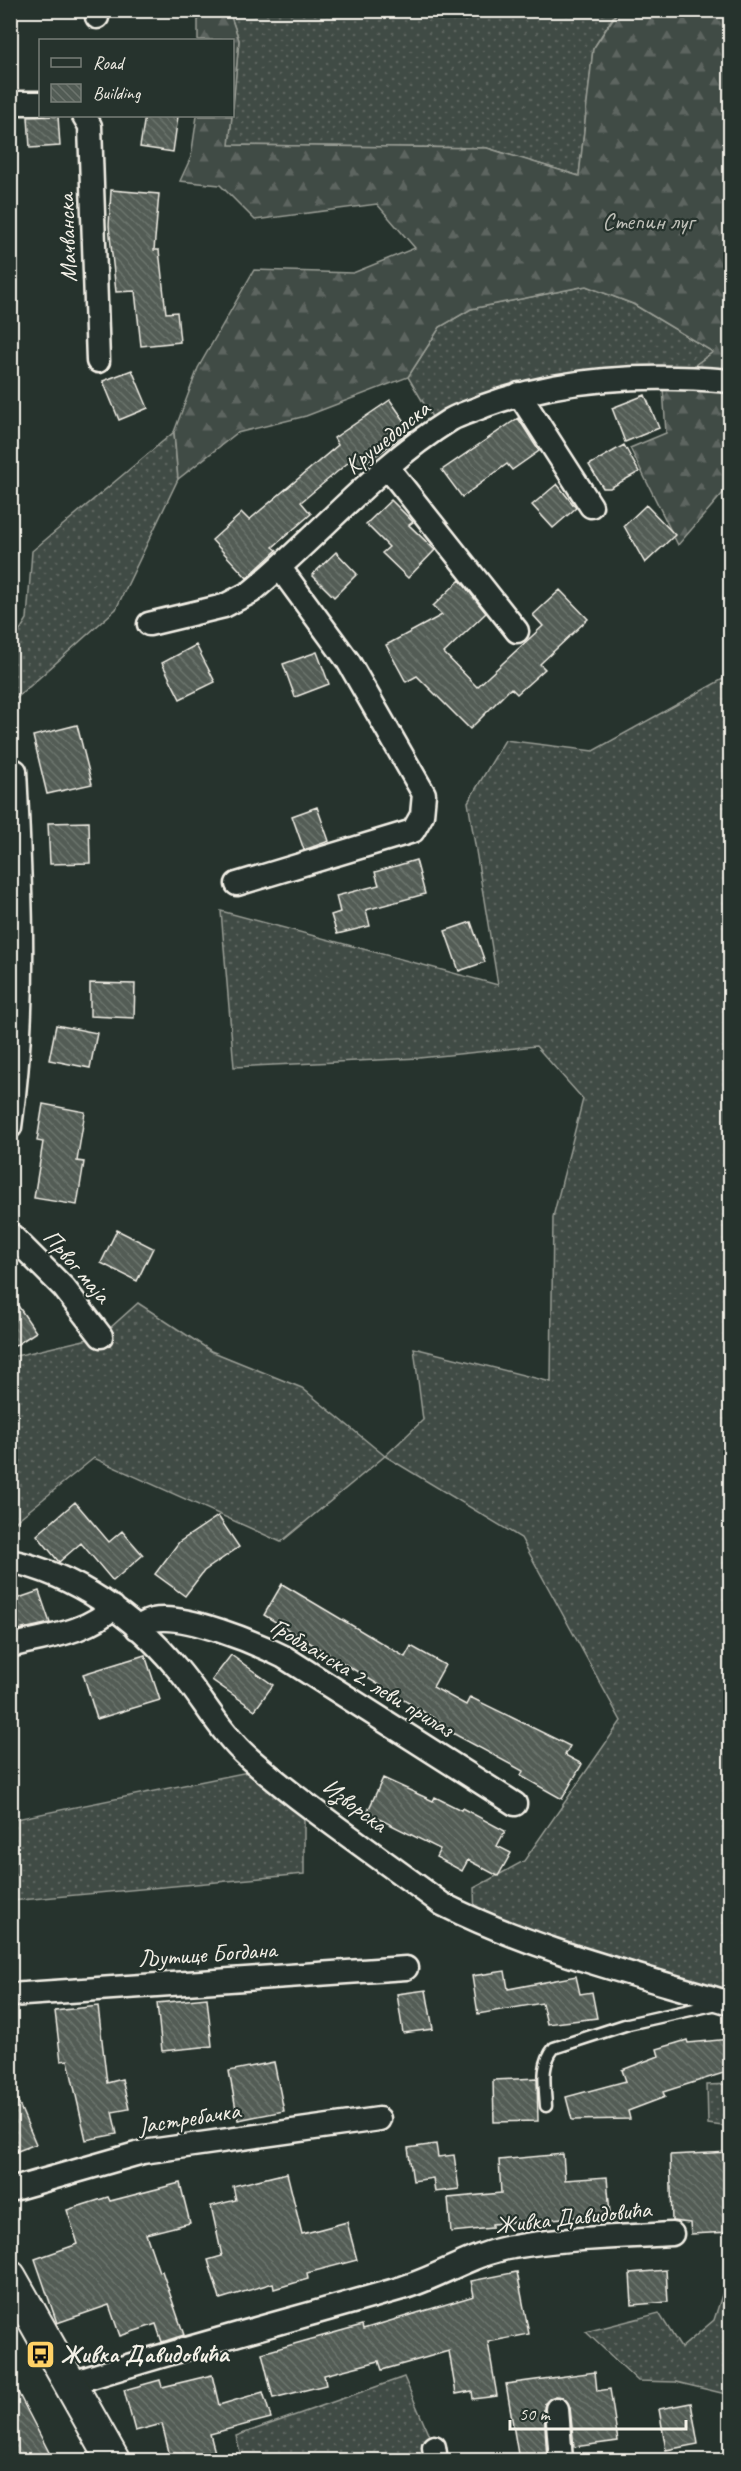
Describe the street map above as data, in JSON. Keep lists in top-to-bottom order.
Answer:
{
  "streets": {
    "street": [
      "Мачванска",
      "Крушедолска",
      "Првог маја",
      "Гробљанска 2. леви прилаз",
      "Изворска",
      "Љутице Богдана",
      "Јастребачка",
      "Живка Давидовића"
    ]
  },
  "crossings": [
    ["Гробљанска 2. леви прилаз", "Изворска"]
  ],
  "parks": ["Степин луг"],
  "places": {
    "bus stop": ["Живка Давидовића"]
  },
  "legend": ["Road", "Building"],
  "scale_bar": "50 m"
}
